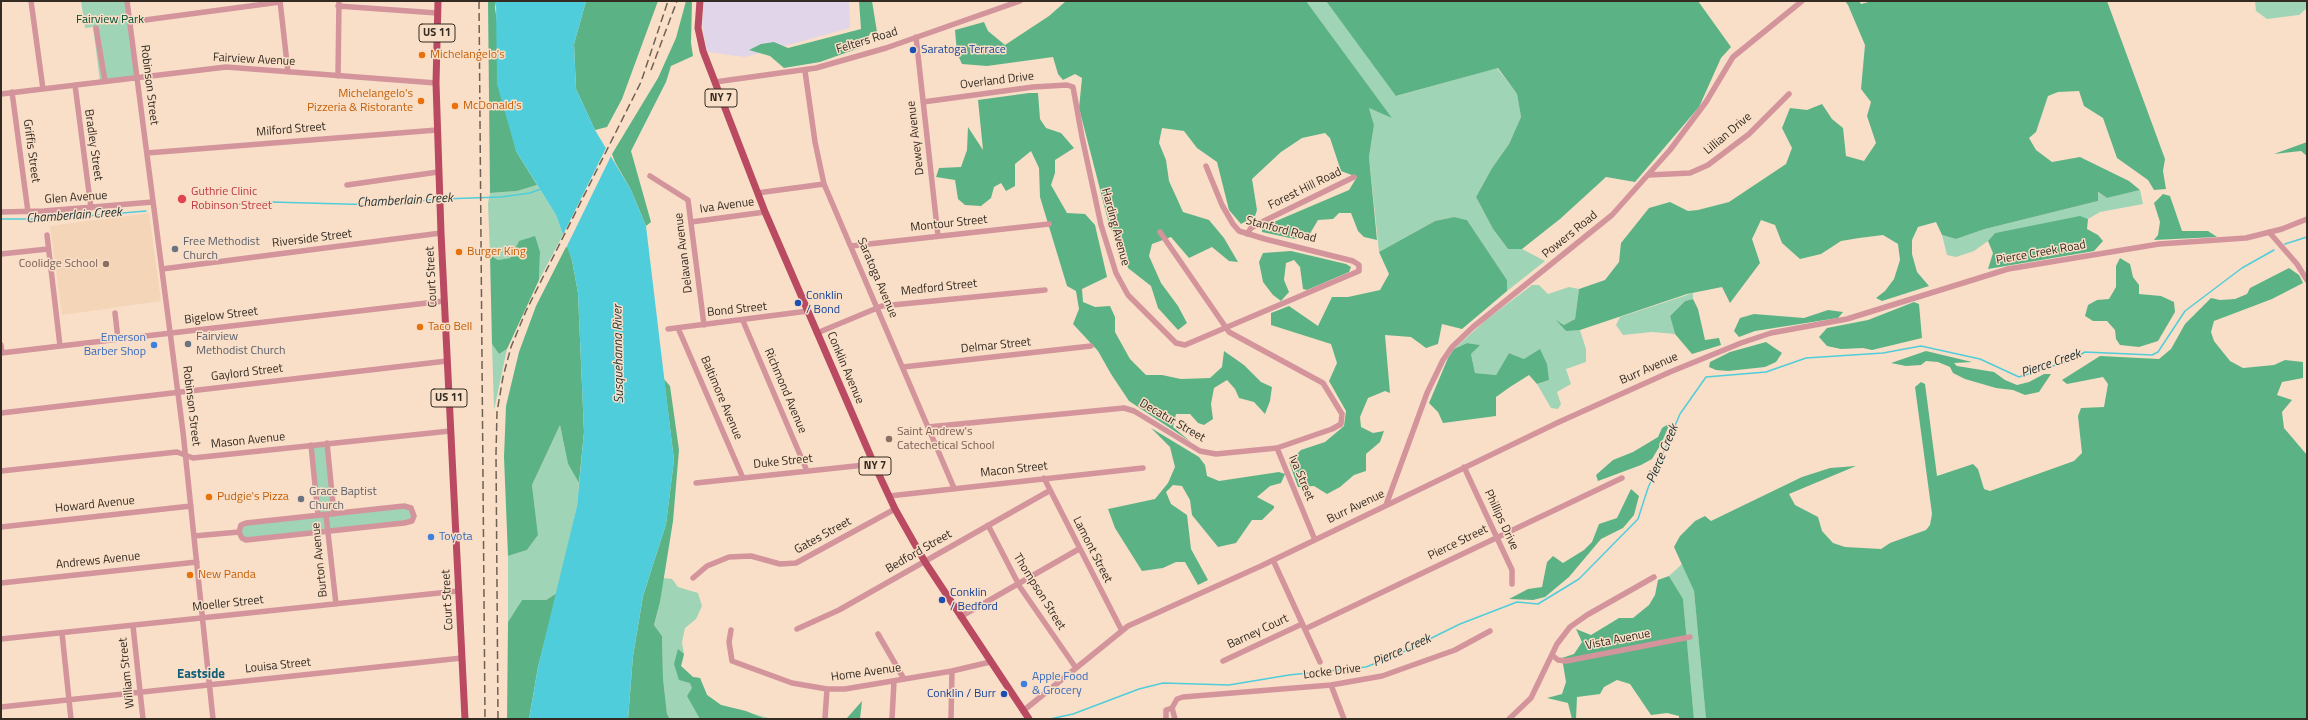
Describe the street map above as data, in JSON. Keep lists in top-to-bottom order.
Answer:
{
  "streets": {
    "main road": [
      "US 11",
      "NY 7",
      "Court Street",
      "Conklin Avenue"
    ],
    "street": [
      "Felters Road",
      "Fairview Avenue",
      "Overland Drive",
      "Robinson Street",
      "Milford Street",
      "Lillian Drive",
      "Dewey Avenue",
      "Bradley Street",
      "Griffis Street",
      "Forest Hill Road",
      "Glen Avenue",
      "Iva Avenue",
      "Montour Street",
      "Harding Avenue",
      "Stanford Road",
      "Powers Road",
      "Riverside Street",
      "Delavan Avenue",
      "Pierce Creek Road",
      "Saratoga Avenue",
      "Medford Street",
      "Bond Street",
      "Bigelow Street",
      "Delmar Street",
      "Burr Avenue",
      "Gaylord Street",
      "Richmond Avenue",
      "Baltimore Avenue",
      "Decatur Street",
      "Mason Avenue",
      "Duke Street",
      "Macon Street",
      "Iva Street",
      "Howard Avenue",
      "Phillips Drive",
      "Gates Street",
      "Pierce Street",
      "Lamont Street",
      "Bedford Street",
      "Burton Avenue",
      "Andrews Avenue",
      "Thompson Street",
      "Moeller Street",
      "Barney Court",
      "Vista Avenue",
      "Louisa Street",
      "Locke Drive",
      "William Street",
      "Home Avenue"
    ]
  },
  "crossings": [
    ["Felters Road", "Dewey Avenue"],
    ["Felters Road", "Saratoga Avenue"],
    ["Felters Road", "Conklin Avenue"],
    ["Fairview Avenue", "Robinson Street"],
    ["Fairview Avenue", "Bradley Street"],
    ["Fairview Avenue", "Griffis Street"],
    ["Fairview Avenue", "Court Street"],
    ["Overland Drive", "Dewey Avenue"],
    ["Overland Drive", "Harding Avenue"],
    ["Robinson Street", "Milford Street"],
    ["Robinson Street", "Glen Avenue"],
    ["Robinson Street", "Riverside Street"],
    ["Robinson Street", "Bigelow Street"],
    ["Robinson Street", "Gaylord Street"],
    ["Robinson Street", "Mason Avenue"],
    ["Robinson Street", "Howard Avenue"],
    ["Robinson Street", "Andrews Avenue"],
    ["Robinson Street", "Moeller Street"],
    ["Robinson Street", "Louisa Street"],
    ["Milford Street", "Court Street"],
    ["Lillian Drive", "Powers Road"],
    ["Dewey Avenue", "Montour Street"],
    ["Bradley Street", "Glen Avenue"],
    ["Griffis Street", "Glen Avenue"],
    ["Forest Hill Road", "Stanford Road"],
    ["Iva Avenue", "Delavan Avenue"],
    ["Iva Avenue", "Conklin Avenue"],
    ["Montour Street", "Saratoga Avenue"],
    ["Harding Avenue", "Stanford Road"],
    ["Harding Avenue", "Decatur Street"],
    ["Powers Road", "Burr Avenue"],
    ["Riverside Street", "Court Street"],
    ["Delavan Avenue", "Bond Street"],
    ["Pierce Creek Road", "Burr Avenue"],
    ["Court Street", "Bigelow Street"],
    ["Court Street", "Gaylord Street"],
    ["Court Street", "Mason Avenue"],
    ["Court Street", "Moeller Street"],
    ["Court Street", "Louisa Street"],
    ["Saratoga Avenue", "Medford Street"],
    ["Saratoga Avenue", "Delmar Street"],
    ["Saratoga Avenue", "Decatur Street"],
    ["Saratoga Avenue", "Macon Street"],
    ["Medford Street", "Conklin Avenue"],
    ["Bond Street", "Conklin Avenue"],
    ["Bond Street", "Richmond Avenue"],
    ["Bond Street", "Baltimore Avenue"],
    ["Conklin Avenue", "Burr Avenue"],
    ["Conklin Avenue", "Duke Street"],
    ["Conklin Avenue", "Macon Street"],
    ["Conklin Avenue", "Gates Street"],
    ["Conklin Avenue", "Bedford Street"],
    ["Conklin Avenue", "Home Avenue"],
    ["Burr Avenue", "Iva Street"],
    ["Burr Avenue", "Phillips Drive"],
    ["Burr Avenue", "Lamont Street"],
    ["Burr Avenue", "Thompson Street"],
    ["Richmond Avenue", "Duke Street"],
    ["Baltimore Avenue", "Duke Street"],
    ["Decatur Street", "Iva Street"],
    ["Mason Avenue", "Burton Avenue"],
    ["Macon Street", "Lamont Street"],
    ["Phillips Drive", "Pierce Street"],
    ["Pierce Street", "Barney Court"],
    ["Lamont Street", "Bedford Street"],
    ["Bedford Street", "Thompson Street"],
    ["Burton Avenue", "Moeller Street"],
    ["Moeller Street", "William Street"],
    ["Louisa Street", "William Street"]
  ],
  "districts": ["Eastside"],
  "water": ["Chamberlain Creek", "Susquehanna River", "Pierce Creek"],
  "parks": ["Fairview Park"],
  "places": [
    "Saratoga Terrace",
    "Michelangelo's",
    "Michelangelo's Pizzeria & Ristorante",
    "McDonald's",
    "Guthrie Clinic Robinson Street",
    "Free Methodist Church",
    "Burger King",
    "Coolidge School",
    "Conklin / Bond",
    "Taco Bell",
    "Fairview Methodist Church",
    "Emerson Barber Shop",
    "Saint Andrew's Catechetical School",
    "Pudgie's Pizza",
    "Grace Baptist Church",
    "Toyota",
    "New Panda",
    "Conklin / Bedford",
    "Apple Food & Grocery",
    "Conklin / Burr"
  ]
}
